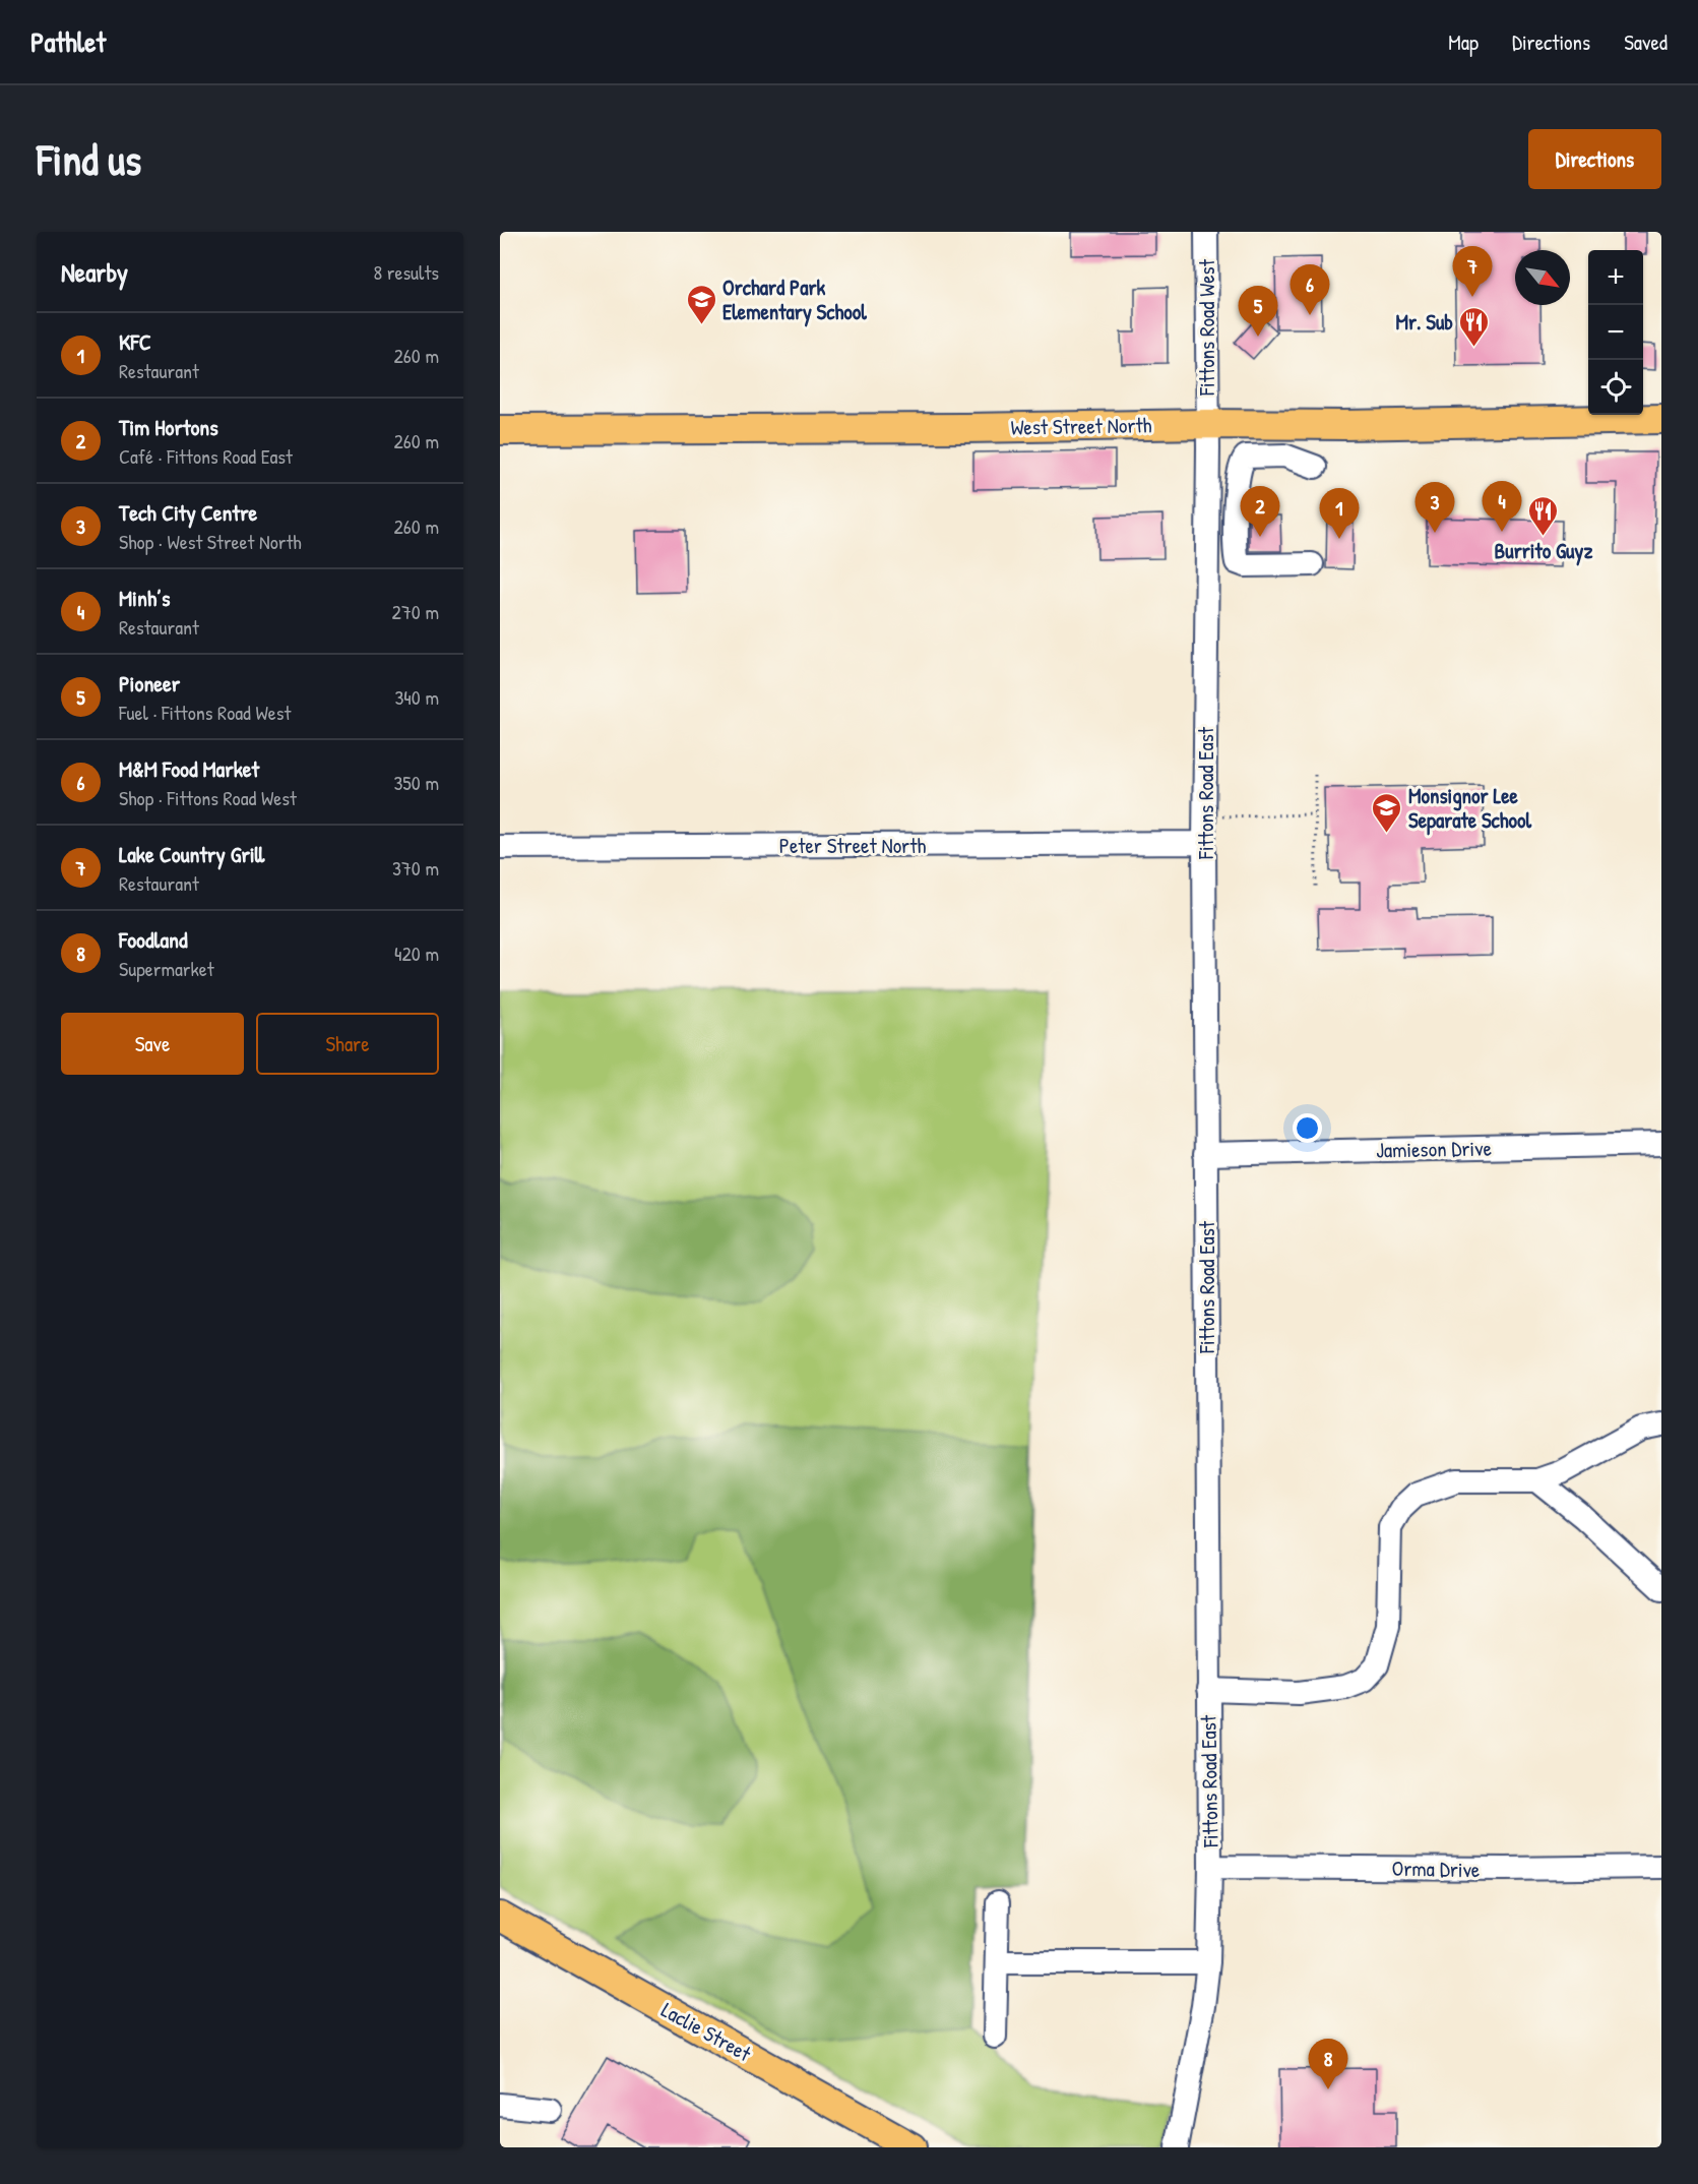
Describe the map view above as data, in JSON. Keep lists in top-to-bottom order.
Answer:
{
  "streets": {
    "main road": ["West Street North", "Laclie Street"],
    "street": [
      "Fittons Road West",
      "Fittons Road East",
      "Peter Street North",
      "Jamieson Drive",
      "Orma Drive"
    ]
  },
  "crossings": [
    ["Fittons Road West", "West Street North"],
    ["Fittons Road West", "Fittons Road East"],
    ["West Street North", "Fittons Road East"],
    ["Fittons Road East", "Peter Street North"],
    ["Fittons Road East", "Jamieson Drive"],
    ["Fittons Road East", "Orma Drive"]
  ],
  "places": {
    "school or university": ["Orchard Park Elementary School", "Monsignor Lee Separate School"],
    "restaurant": ["Mr. Sub", "Burrito Guyz"]
  },
  "north": "bottom right",
  "page": {
    "header": "Pathlet",
    "nav": ["Map", "Directions", "Saved"],
    "buttons": [
      "Directions",
      ["Save", "Share"]
    ],
    "title": "Find us",
    "heading": ["Nearby", "8 results"],
    "pins": [
      "7",
      "6",
      "5",
      "4",
      "3",
      "2",
      "1",
      "8"
    ],
    "map_buttons": ["+", "−"],
    "list": [
      {
        "mark": "1",
        "name": "KFC",
        "note": "Restaurant",
        "value": "260 m"
      },
      {
        "mark": "2",
        "name": "Tim Hortons",
        "note": "Café · Fittons Road East",
        "value": "260 m"
      },
      {
        "mark": "3",
        "name": "Tech City Centre",
        "note": "Shop · West Street North",
        "value": "260 m"
      },
      {
        "mark": "4",
        "name": "Minh’s",
        "note": "Restaurant",
        "value": "270 m"
      },
      {
        "mark": "5",
        "name": "Pioneer",
        "note": "Fuel · Fittons Road West",
        "value": "340 m"
      },
      {
        "mark": "6",
        "name": "M&M Food Market",
        "note": "Shop · Fittons Road West",
        "value": "350 m"
      },
      {
        "mark": "7",
        "name": "Lake Country Grill",
        "note": "Restaurant",
        "value": "370 m"
      },
      {
        "mark": "8",
        "name": "Foodland",
        "note": "Supermarket",
        "value": "420 m"
      }
    ]
  }
}
